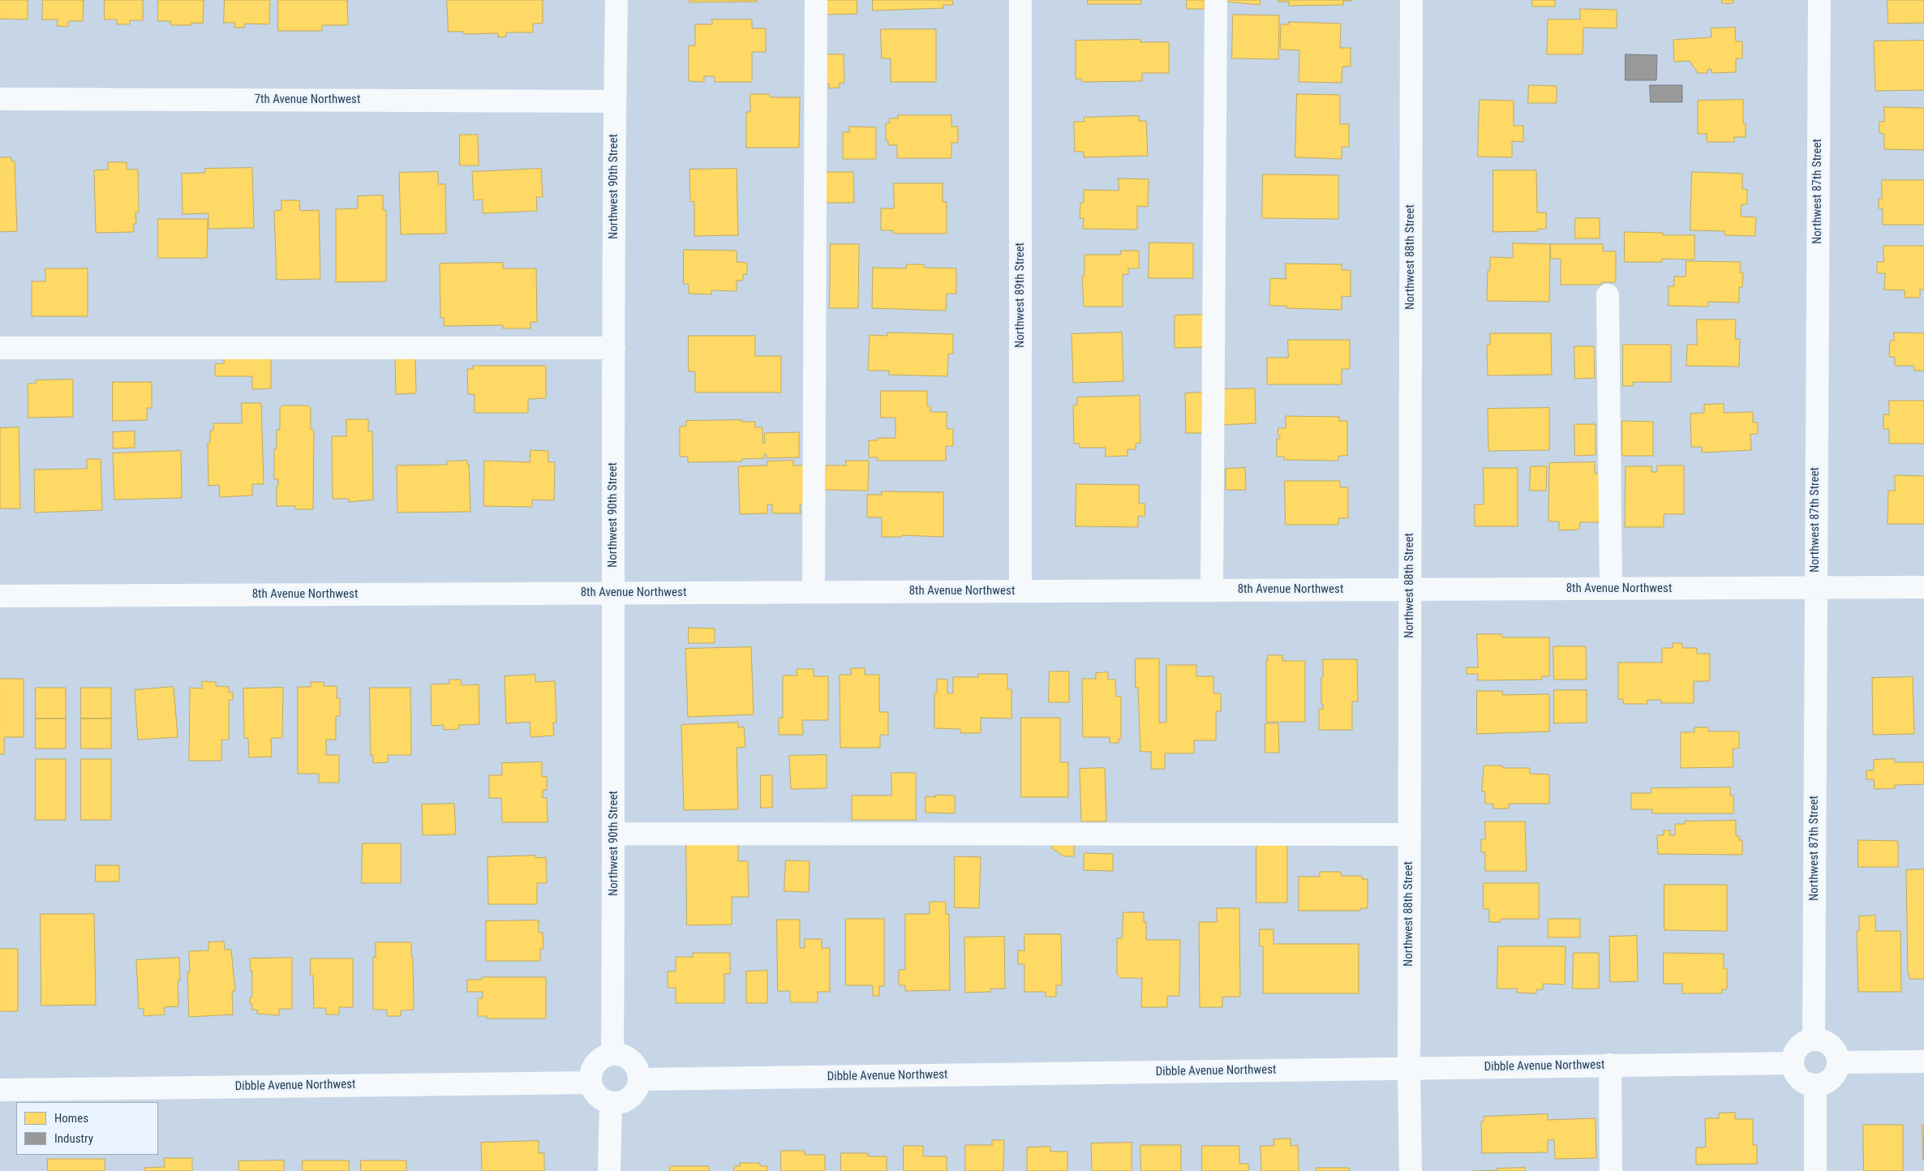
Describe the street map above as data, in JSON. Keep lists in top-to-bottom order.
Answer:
{
  "streets": {
    "street": [
      "7th Avenue Northwest",
      "Northwest 90th Street",
      "Northwest 87th Street",
      "Northwest 88th Street",
      "Northwest 89th Street",
      "8th Avenue Northwest",
      "Dibble Avenue Northwest"
    ]
  },
  "crossings": [
    ["7th Avenue Northwest", "Northwest 90th Street"],
    ["Northwest 90th Street", "8th Avenue Northwest"],
    ["Northwest 90th Street", "Dibble Avenue Northwest"],
    ["Northwest 87th Street", "8th Avenue Northwest"],
    ["Northwest 87th Street", "Dibble Avenue Northwest"],
    ["Northwest 88th Street", "8th Avenue Northwest"],
    ["Northwest 88th Street", "Dibble Avenue Northwest"],
    ["Northwest 89th Street", "8th Avenue Northwest"]
  ],
  "legend": ["Homes", "Industry"]
}
